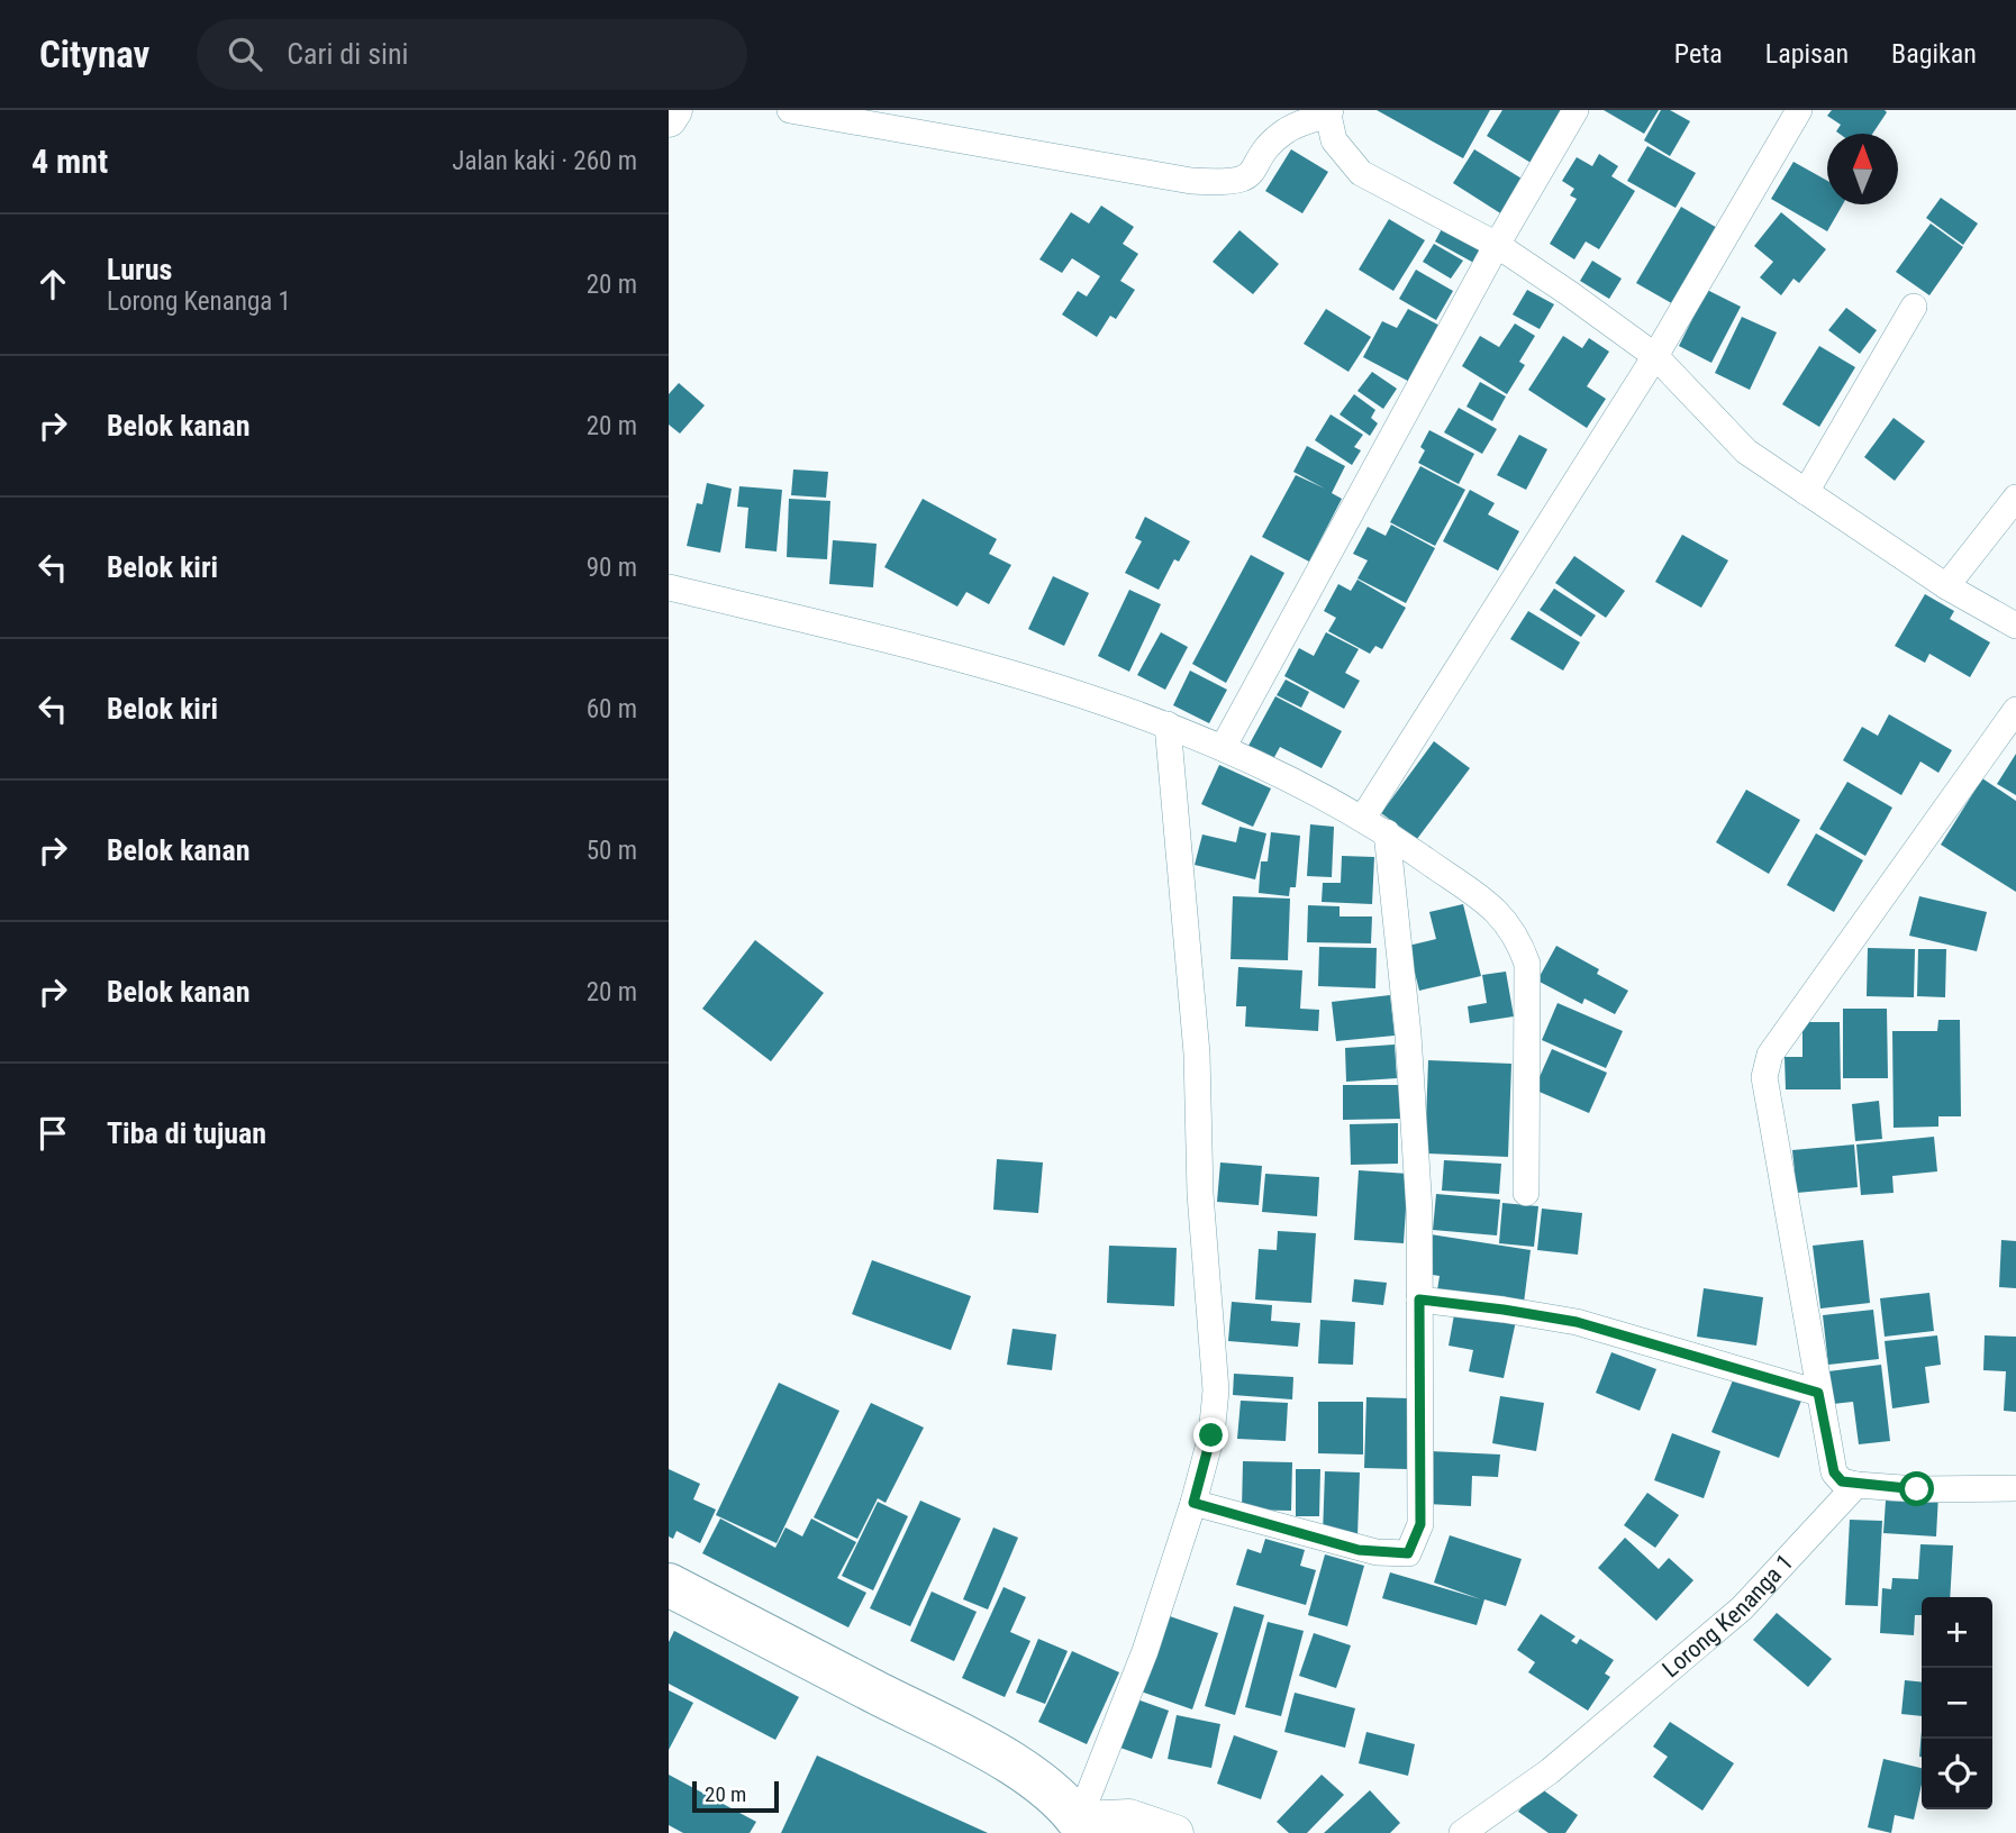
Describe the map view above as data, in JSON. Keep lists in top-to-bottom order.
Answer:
{
  "streets": {
    "street": ["Lorong Kenanga 1"]
  },
  "scale_bar": "20 m",
  "north": "top",
  "page": {
    "header": "Citynav",
    "search": "Cari di sini",
    "nav": ["Peta", "Lapisan", "Bagikan"],
    "heading": ["4 mnt", "Jalan kaki · 260 m"],
    "list": [
      ["Lurus", "Lorong Kenanga 1", "20 m"],
      ["Belok kanan", "20 m"],
      ["Belok kiri", "90 m"],
      ["Belok kiri", "60 m"],
      ["Belok kanan", "50 m"],
      ["Belok kanan", "20 m"],
      "Tiba di tujuan"
    ],
    "map_buttons": ["+", "−"],
    "scale": "20 m"
  }
}
